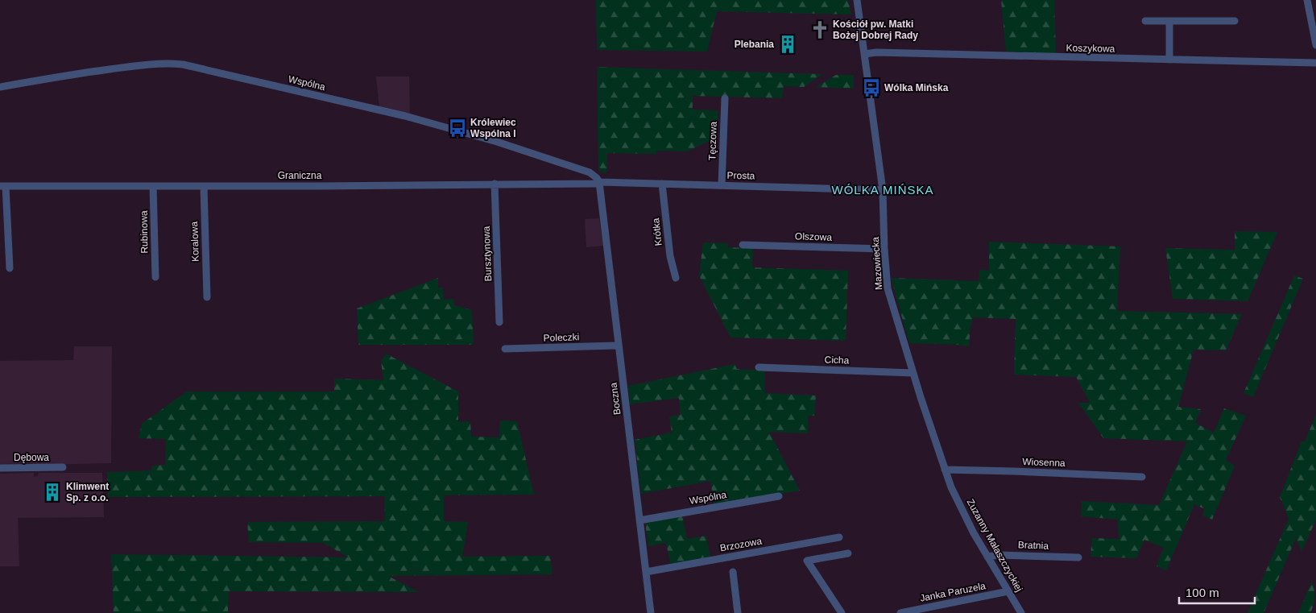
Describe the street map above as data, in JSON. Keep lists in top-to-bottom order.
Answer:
{
  "streets": {
    "street": [
      "Koszykowa",
      "Wspólna",
      "Tęczowa",
      "Graniczna",
      "Prosta",
      "Rubinowa",
      "Krótka",
      "Olszowa",
      "Koralowa",
      "Bursztynowa",
      "Mazowiecka",
      "Poleczki",
      "Cicha",
      "Boczna",
      "Dębowa",
      "Wiosenna",
      "Brzozowa",
      "Zuzanny Małaszczyckiej",
      "Bratnia",
      "Janka Paruzela"
    ]
  },
  "crossings": [
    ["Koszykowa", "Mazowiecka"],
    ["Wspólna", "Graniczna"],
    ["Wspólna", "Prosta"],
    ["Wspólna", "Boczna"],
    ["Tęczowa", "Prosta"],
    ["Graniczna", "Prosta"],
    ["Graniczna", "Rubinowa"],
    ["Graniczna", "Koralowa"],
    ["Graniczna", "Bursztynowa"],
    ["Graniczna", "Boczna"],
    ["Prosta", "Krótka"],
    ["Prosta", "Mazowiecka"],
    ["Prosta", "Boczna"],
    ["Olszowa", "Mazowiecka"],
    ["Mazowiecka", "Cicha"],
    ["Mazowiecka", "Wiosenna"],
    ["Mazowiecka", "Zuzanny Małaszczyckiej"],
    ["Poleczki", "Boczna"],
    ["Boczna", "Brzozowa"],
    ["Zuzanny Małaszczyckiej", "Bratnia"],
    ["Zuzanny Małaszczyckiej", "Janka Paruzela"]
  ],
  "districts": ["WÓLKA MIŃSKA"],
  "places": {
    "church": ["Kościół pw. Matki Bożej Dobrej Rady"],
    "building": ["Plebania", "Klimwent Sp. z o.o."],
    "bus stop": ["Wólka Mińska", "Królewiec Wspólna I"]
  },
  "scale_bar": "100 m"
}
